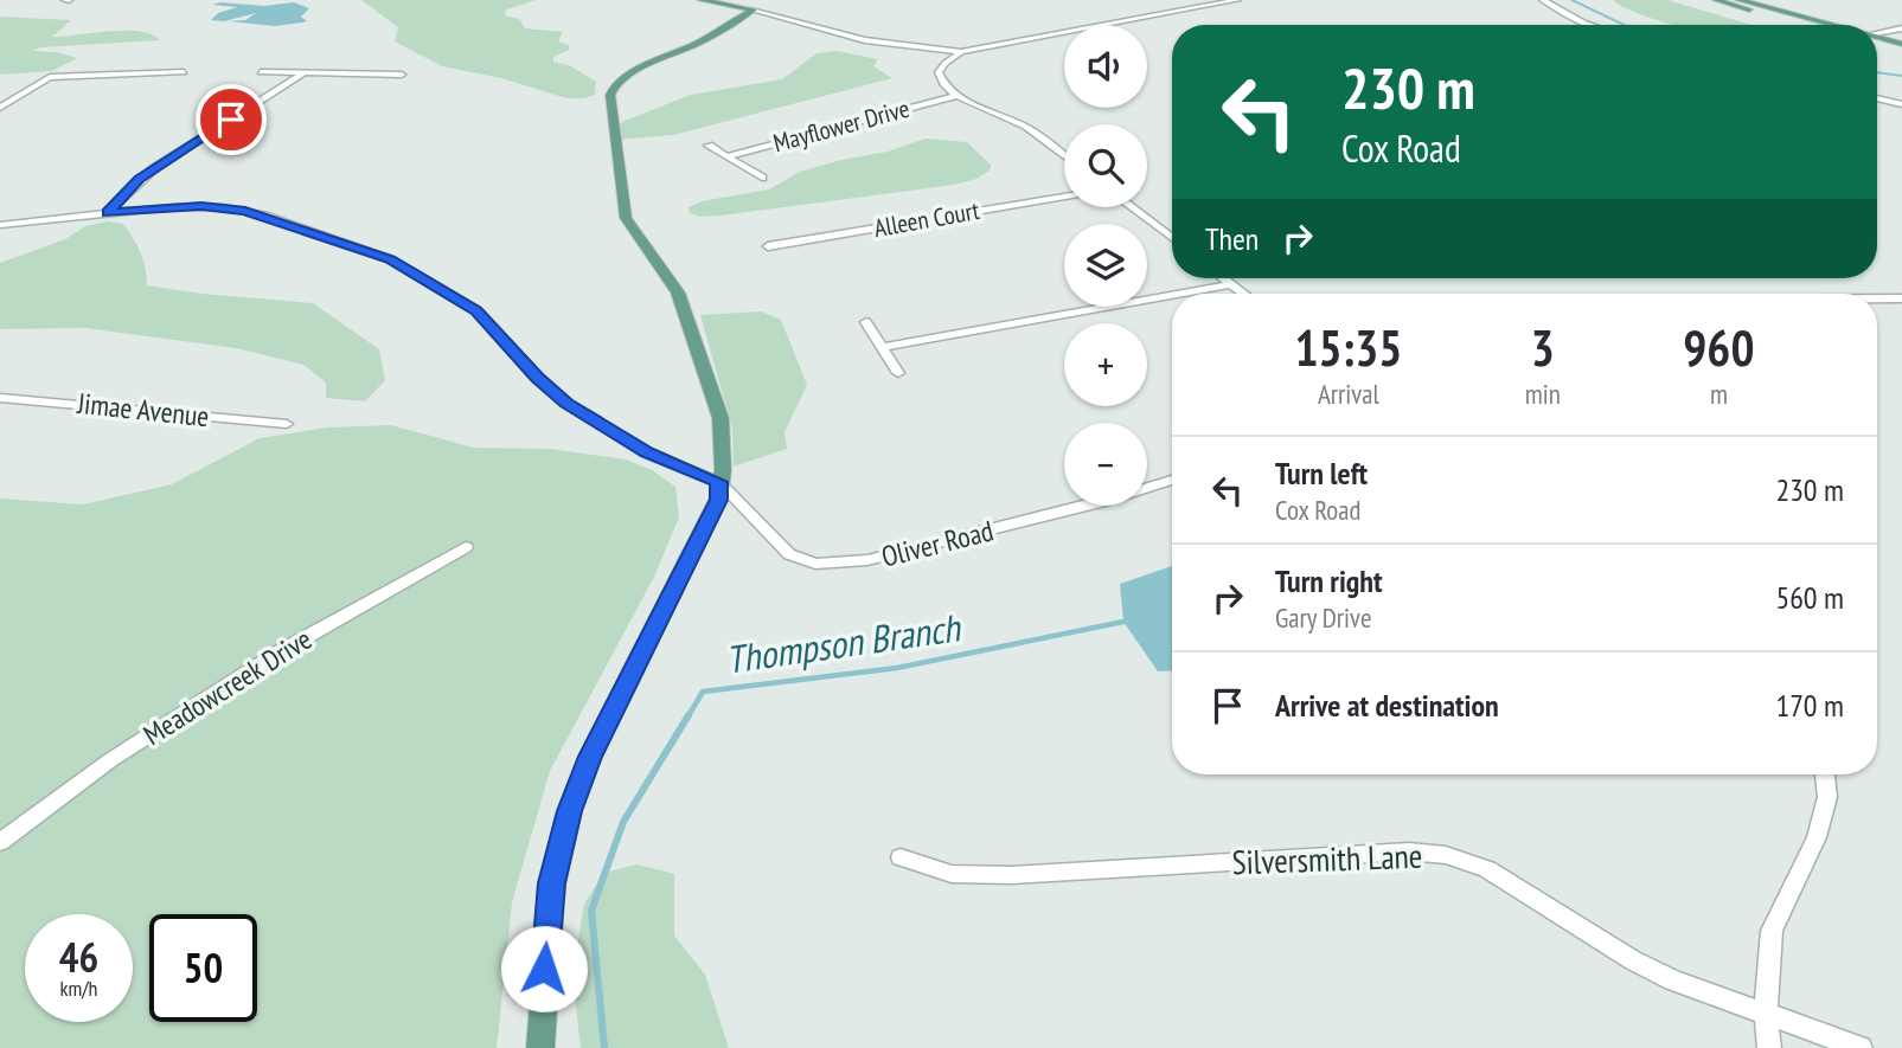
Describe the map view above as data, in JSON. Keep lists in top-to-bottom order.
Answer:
{
  "streets": {
    "street": [
      "Mayflower Drive",
      "Alleen Court",
      "Jimae Avenue",
      "Oliver Road",
      "Meadowcreek Drive",
      "Silversmith Lane"
    ]
  },
  "water": ["Thompson Branch"],
  "page": {
    "map_buttons": ["+", "−"],
    "turn": ["230 m", "Cox Road"],
    "then": "Then",
    "eta": [
      "15:35",
      "Arrival",
      "3",
      "min",
      "960",
      "m"
    ],
    "list": [
      {
        "name": "Turn left",
        "note": "Cox Road",
        "value": "230 m"
      },
      {
        "name": "Turn right",
        "note": "Gary Drive",
        "value": "560 m"
      },
      {
        "name": "Arrive at destination",
        "value": "170 m"
      }
    ],
    "speed": "46 km/h",
    "limit": "50"
  }
}
